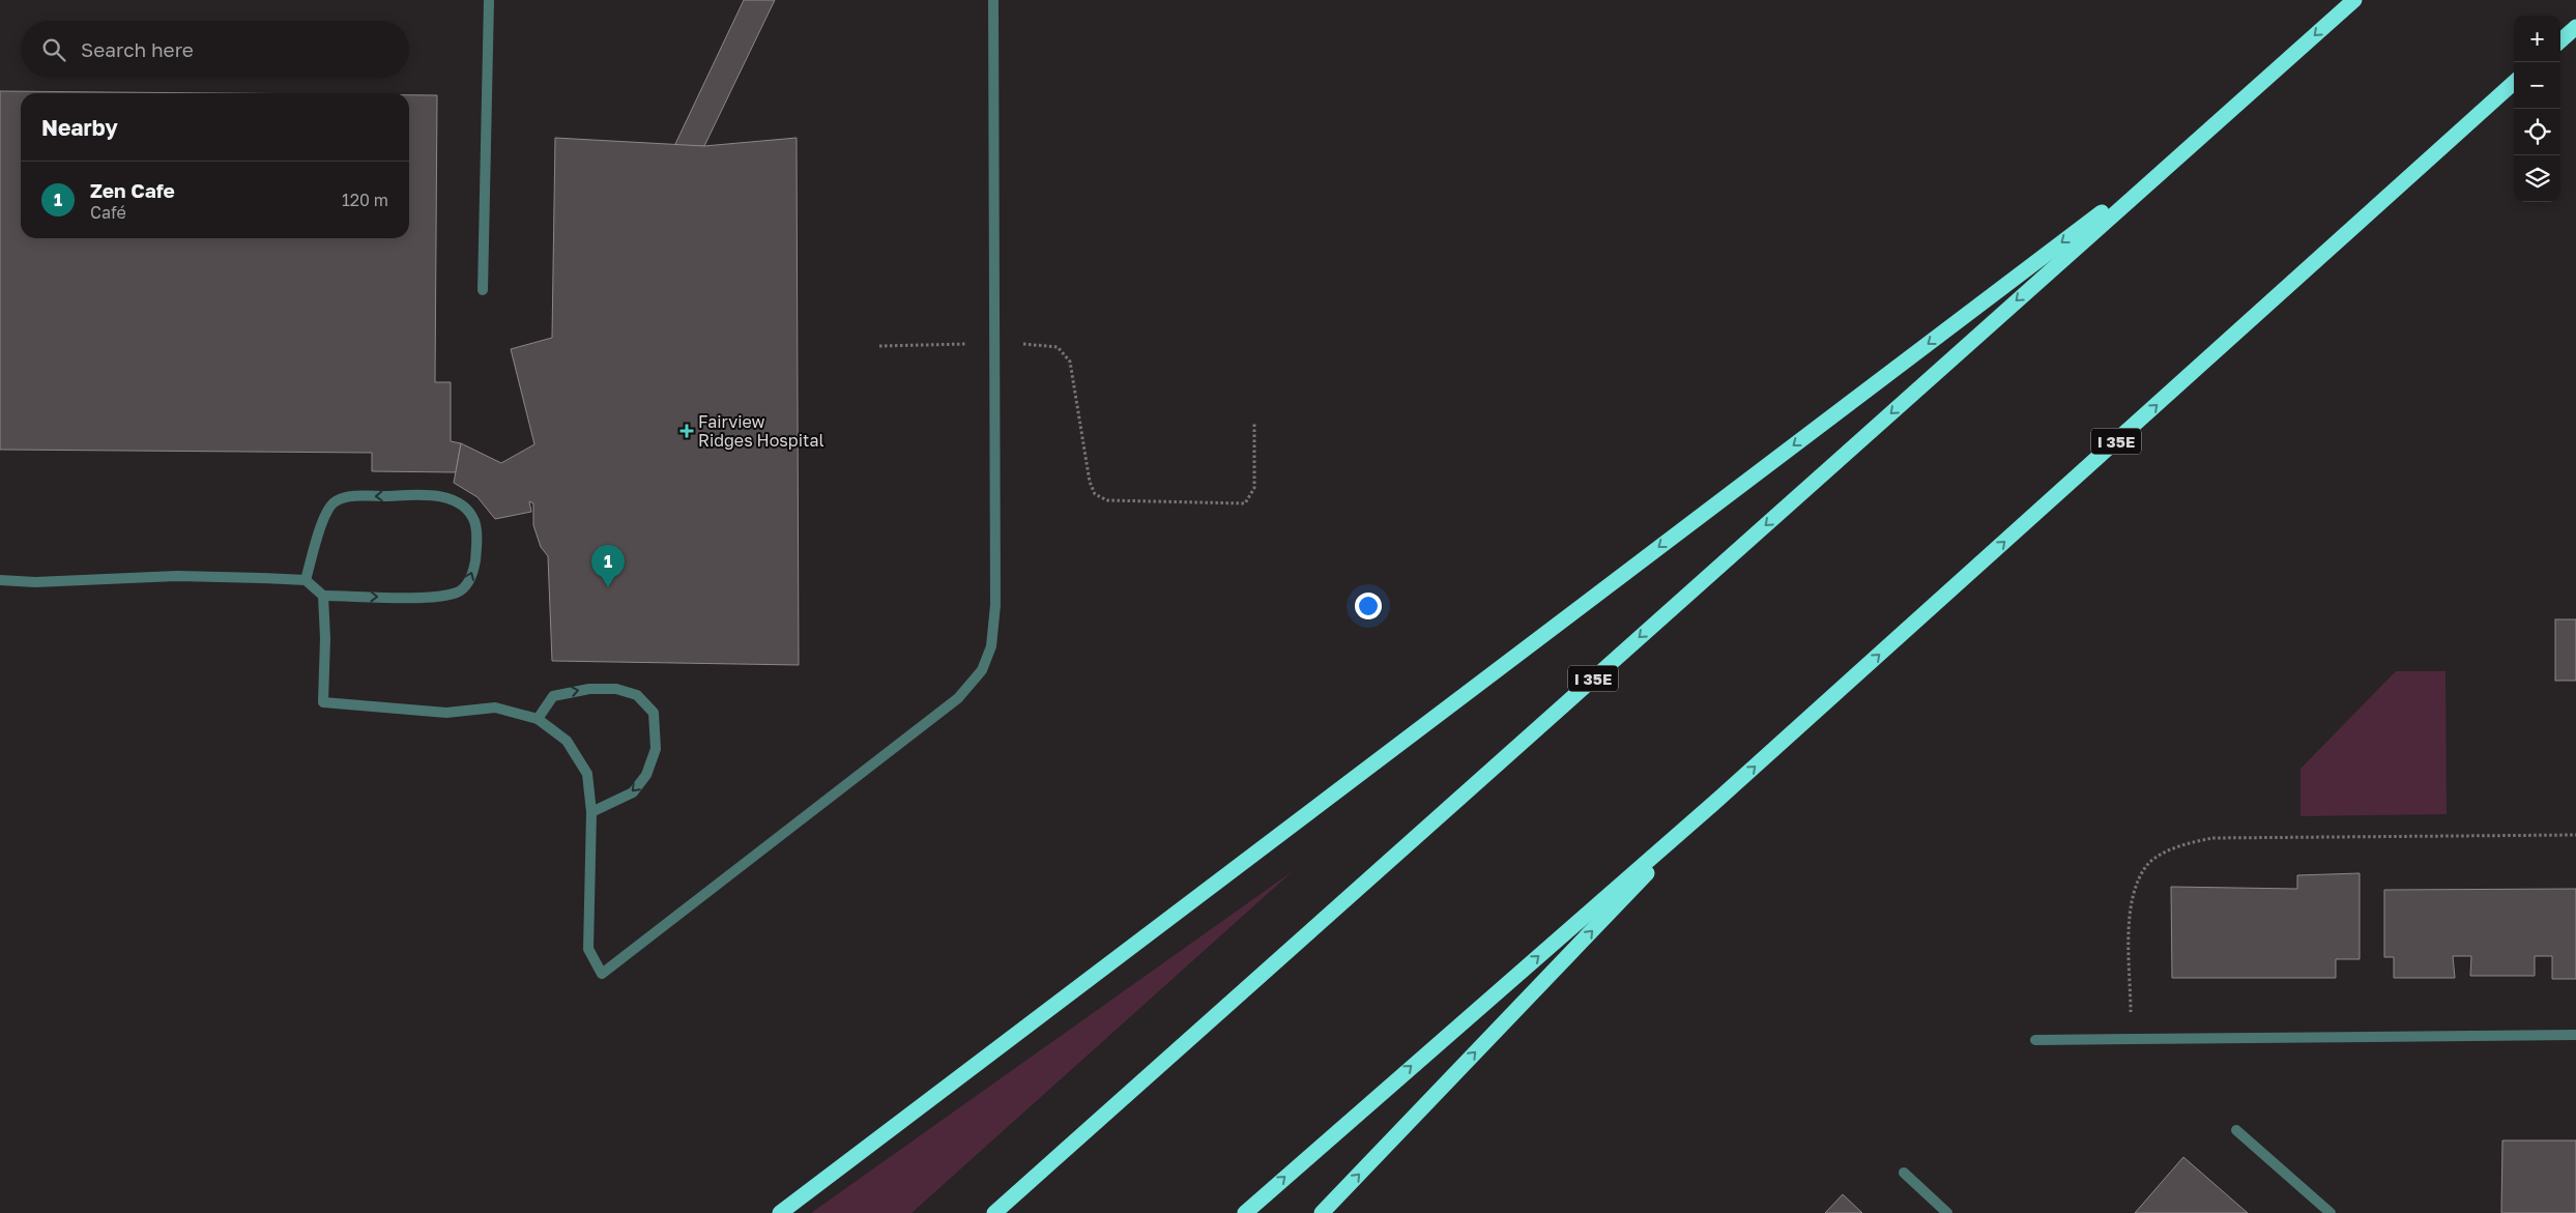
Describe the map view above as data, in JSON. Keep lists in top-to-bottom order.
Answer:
{
  "streets": {
    "highway": ["I 35E"]
  },
  "places": {
    "health": ["Fairview Ridges Hospital"]
  },
  "page": {
    "map_buttons": ["+", "−"],
    "search": "Search here",
    "heading": "Nearby",
    "list": [
      {
        "mark": "1",
        "name": "Zen Cafe",
        "note": "Café",
        "value": "120 m"
      }
    ],
    "pins": "1"
  }
}
